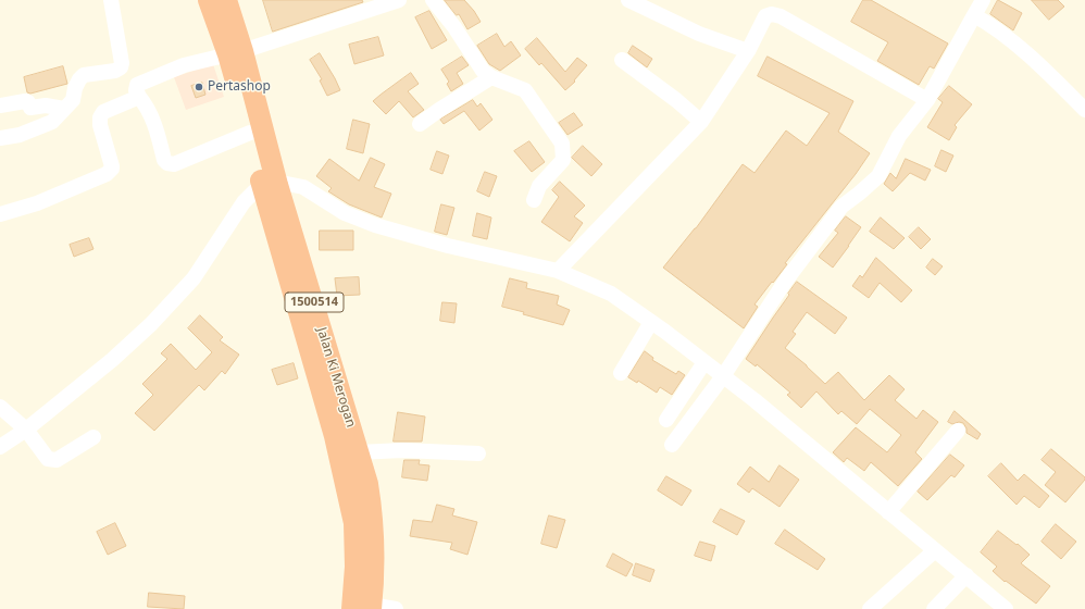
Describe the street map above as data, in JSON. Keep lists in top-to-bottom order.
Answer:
{
  "streets": {
    "highway": ["1500514", "Jalan Ki Merogan"]
  },
  "places": ["Pertashop"]
}
